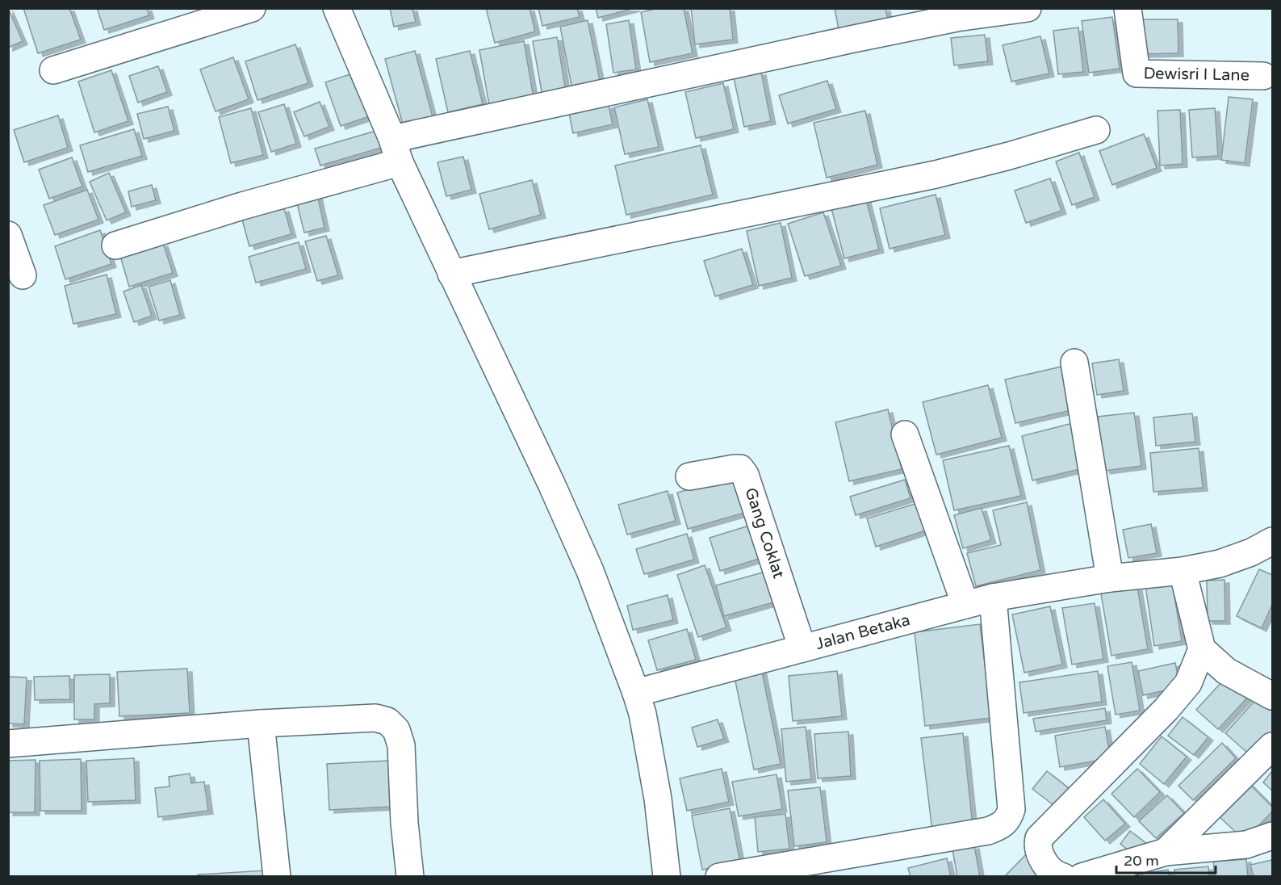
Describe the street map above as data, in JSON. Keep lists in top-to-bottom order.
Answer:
{
  "streets": {
    "street": ["Dewisri I Lane", "Gang Coklat", "Jalan Betaka"]
  },
  "crossings": [
    ["Gang Coklat", "Jalan Betaka"]
  ],
  "scale_bar": "20 m"
}
